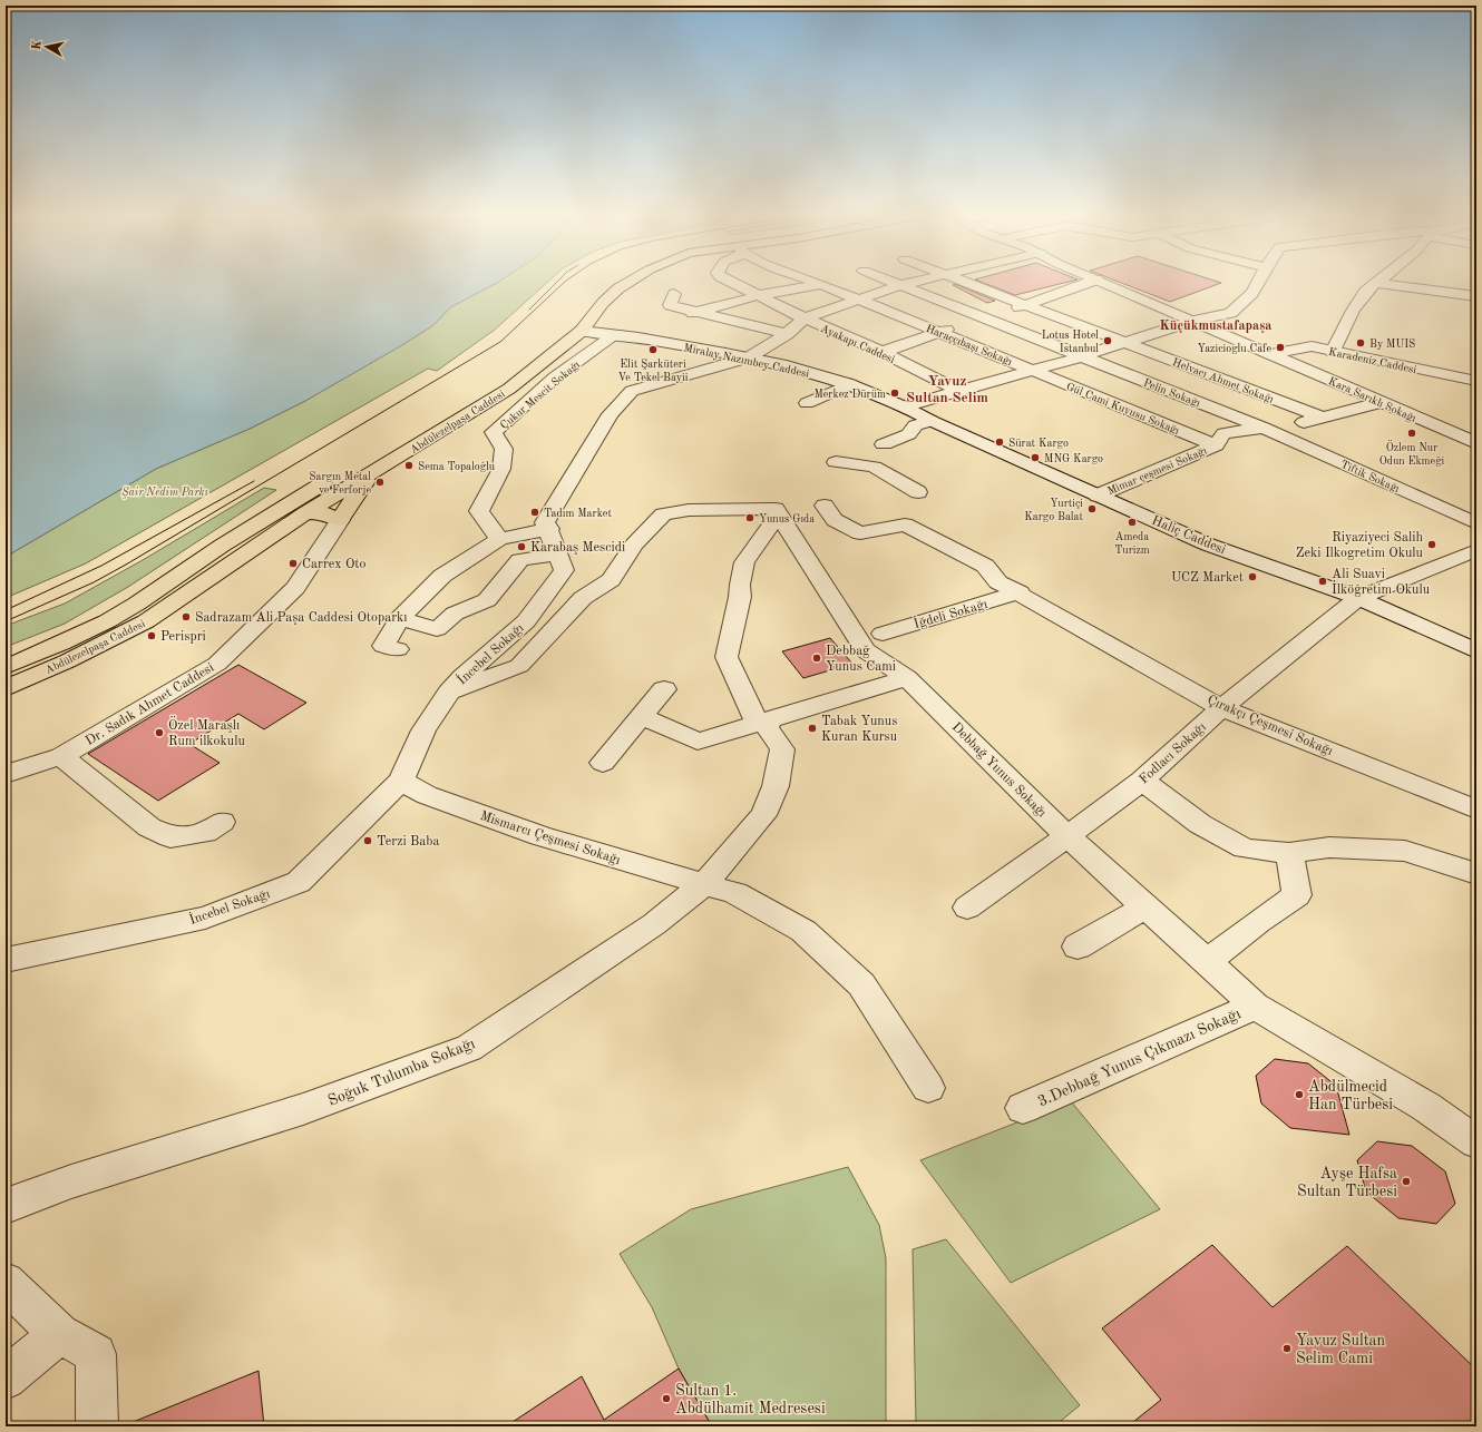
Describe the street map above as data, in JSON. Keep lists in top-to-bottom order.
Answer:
{
  "streets": {
    "main road": ["Abdülezelpaşa Caddesi"],
    "street": [
      "Ayakapı Caddesi",
      "Haraççıbaşı Sokağı",
      "Miralay Nazımbey Caddesi",
      "Karadeniz Caddesi",
      "Helvacı Ahmet Sokağı",
      "Pelin Sokağı",
      "Çukur Mescit Sokağı",
      "Kara Sarıklı Sokağı",
      "Gül Cami Kuyusu Sokağı",
      "Mimar çeşmesi Sokağı",
      "Tiftik Sokağı",
      "Haliç Caddesi",
      "İğdeli Sokağı",
      "İncebel Sokağı",
      "Dr. Sadık Ahmet Caddesi",
      "Çırakçı Çeşmesi Sokağı",
      "Fodlacı Sokağı",
      "Debbağ Yunus Sokağı",
      "Mismarcı Çeşmesi Sokağı",
      "3.Debbağ Yunus Çıkmazı Sokağı",
      "Soğuk Tulumba Sokağı"
    ]
  },
  "crossings": [
    ["Haraççıbaşı Sokağı", "Gül Cami Kuyusu Sokağı"],
    ["Miralay Nazımbey Caddesi", "Çukur Mescit Sokağı"],
    ["Miralay Nazımbey Caddesi", "Abdülezelpaşa Caddesi"],
    ["Miralay Nazımbey Caddesi", "Haliç Caddesi"],
    ["Karadeniz Caddesi", "Kara Sarıklı Sokağı"],
    ["Pelin Sokağı", "Mimar çeşmesi Sokağı"],
    ["Pelin Sokağı", "Tiftik Sokağı"],
    ["Gül Cami Kuyusu Sokağı", "Mimar çeşmesi Sokağı"],
    ["Mimar çeşmesi Sokağı", "Tiftik Sokağı"],
    ["Mimar çeşmesi Sokağı", "Haliç Caddesi"],
    ["Haliç Caddesi", "Fodlacı Sokağı"],
    ["İğdeli Sokağı", "Çırakçı Çeşmesi Sokağı"],
    ["İncebel Sokağı", "Mismarcı Çeşmesi Sokağı"],
    ["Çırakçı Çeşmesi Sokağı", "Fodlacı Sokağı"],
    ["Fodlacı Sokağı", "Debbağ Yunus Sokağı"],
    ["Debbağ Yunus Sokağı", "3.Debbağ Yunus Çıkmazı Sokağı"],
    ["Mismarcı Çeşmesi Sokağı", "Soğuk Tulumba Sokağı"]
  ],
  "districts": ["Küçükmustafapaşa", "Yavuz Sultan Selim"],
  "parks": ["Şair Nedim Parkı"],
  "places": [
    "Lotus Hotel Istanbul",
    "By MUIS",
    "Yazicioglu Cafe",
    "Elit Şarküteri Ve Tekel Bayii",
    "Merkez Dürüm",
    "Özlem Nur Odun Ekmeği",
    "Sürat Kargo",
    "MNG Kargo",
    "Sema Topaloğlu",
    "Sargın Metal ve Ferforje",
    "Yurtiçi Kargo Balat",
    "Tadım Market",
    "Yunus Gıda",
    "Ameda Turizm",
    "Riyaziyeci Salih Zeki Ilkogretim Okulu",
    "Karabaş Mescidi",
    "Carrex Oto",
    "UCZ Market",
    "Ali Suavi İlköğretim Okulu",
    "Sadrazam Ali Paşa Caddesi Otoparkı",
    "Perispri",
    "Debbağ Yunus Cami",
    "Tabak Yunus Kuran Kursu",
    "Özel Maraşlı Rum ilkokulu",
    "Terzi Baba",
    "Abdülmecid Han Türbesi",
    "Ayşe Hafsa Sultan Türbesi",
    "Yavuz Sultan Selim Cami",
    "Sultan 1. Abdülhamit Medresesi"
  ],
  "north": "left"
}
